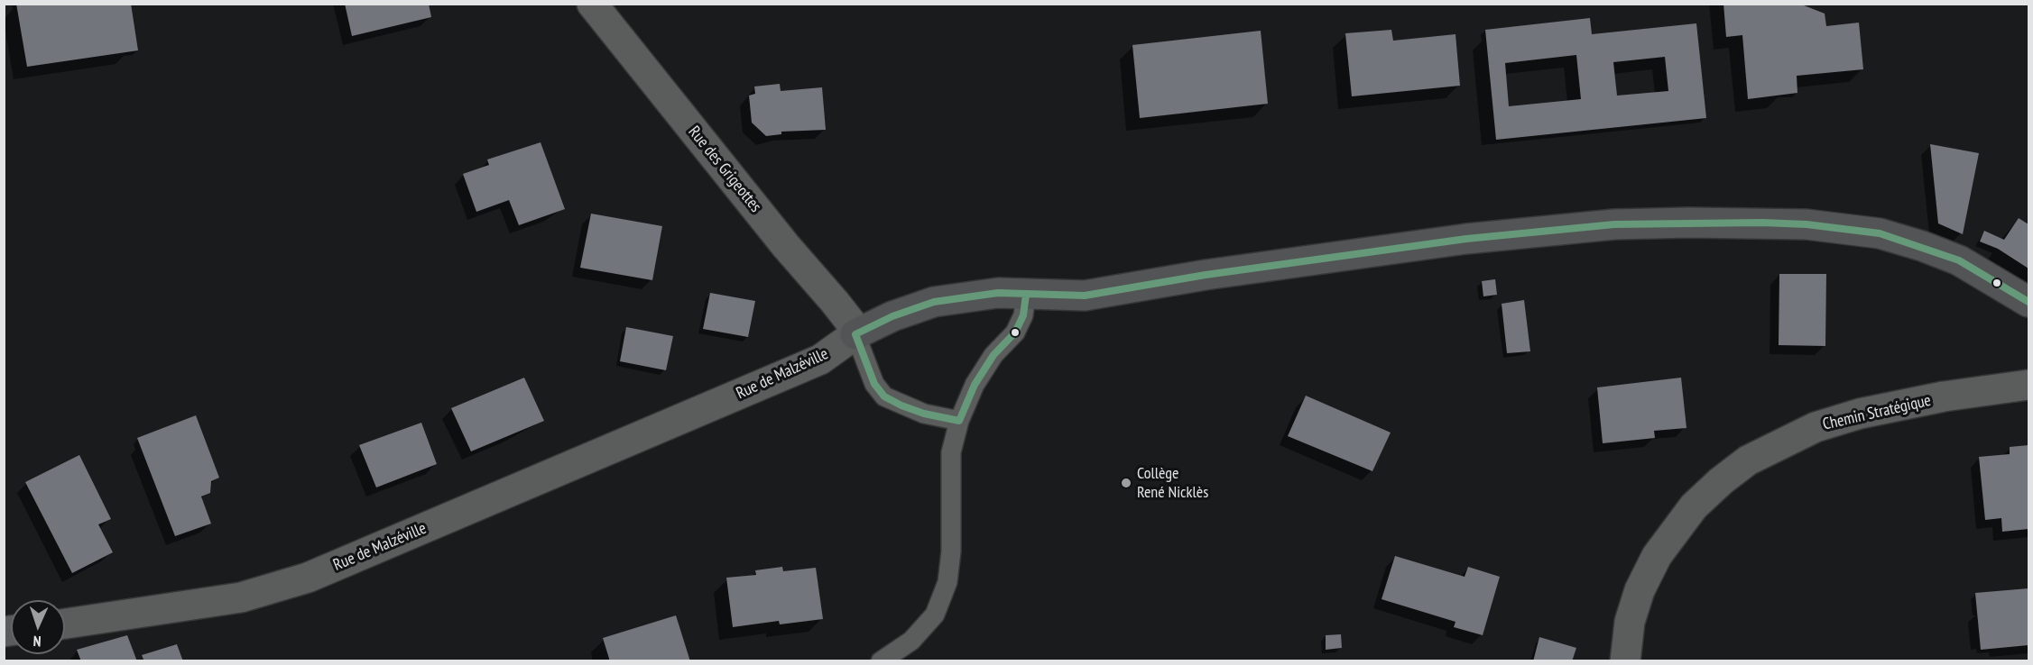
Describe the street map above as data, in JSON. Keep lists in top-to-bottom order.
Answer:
{
  "streets": {
    "street": ["Rue des Grigeottes", "Rue de Malzéville", "Chemin Stratégique"]
  },
  "crossings": [
    ["Rue des Grigeottes", "Rue de Malzéville"]
  ],
  "places": ["Collège René Nicklès"],
  "north": "bottom"
}
